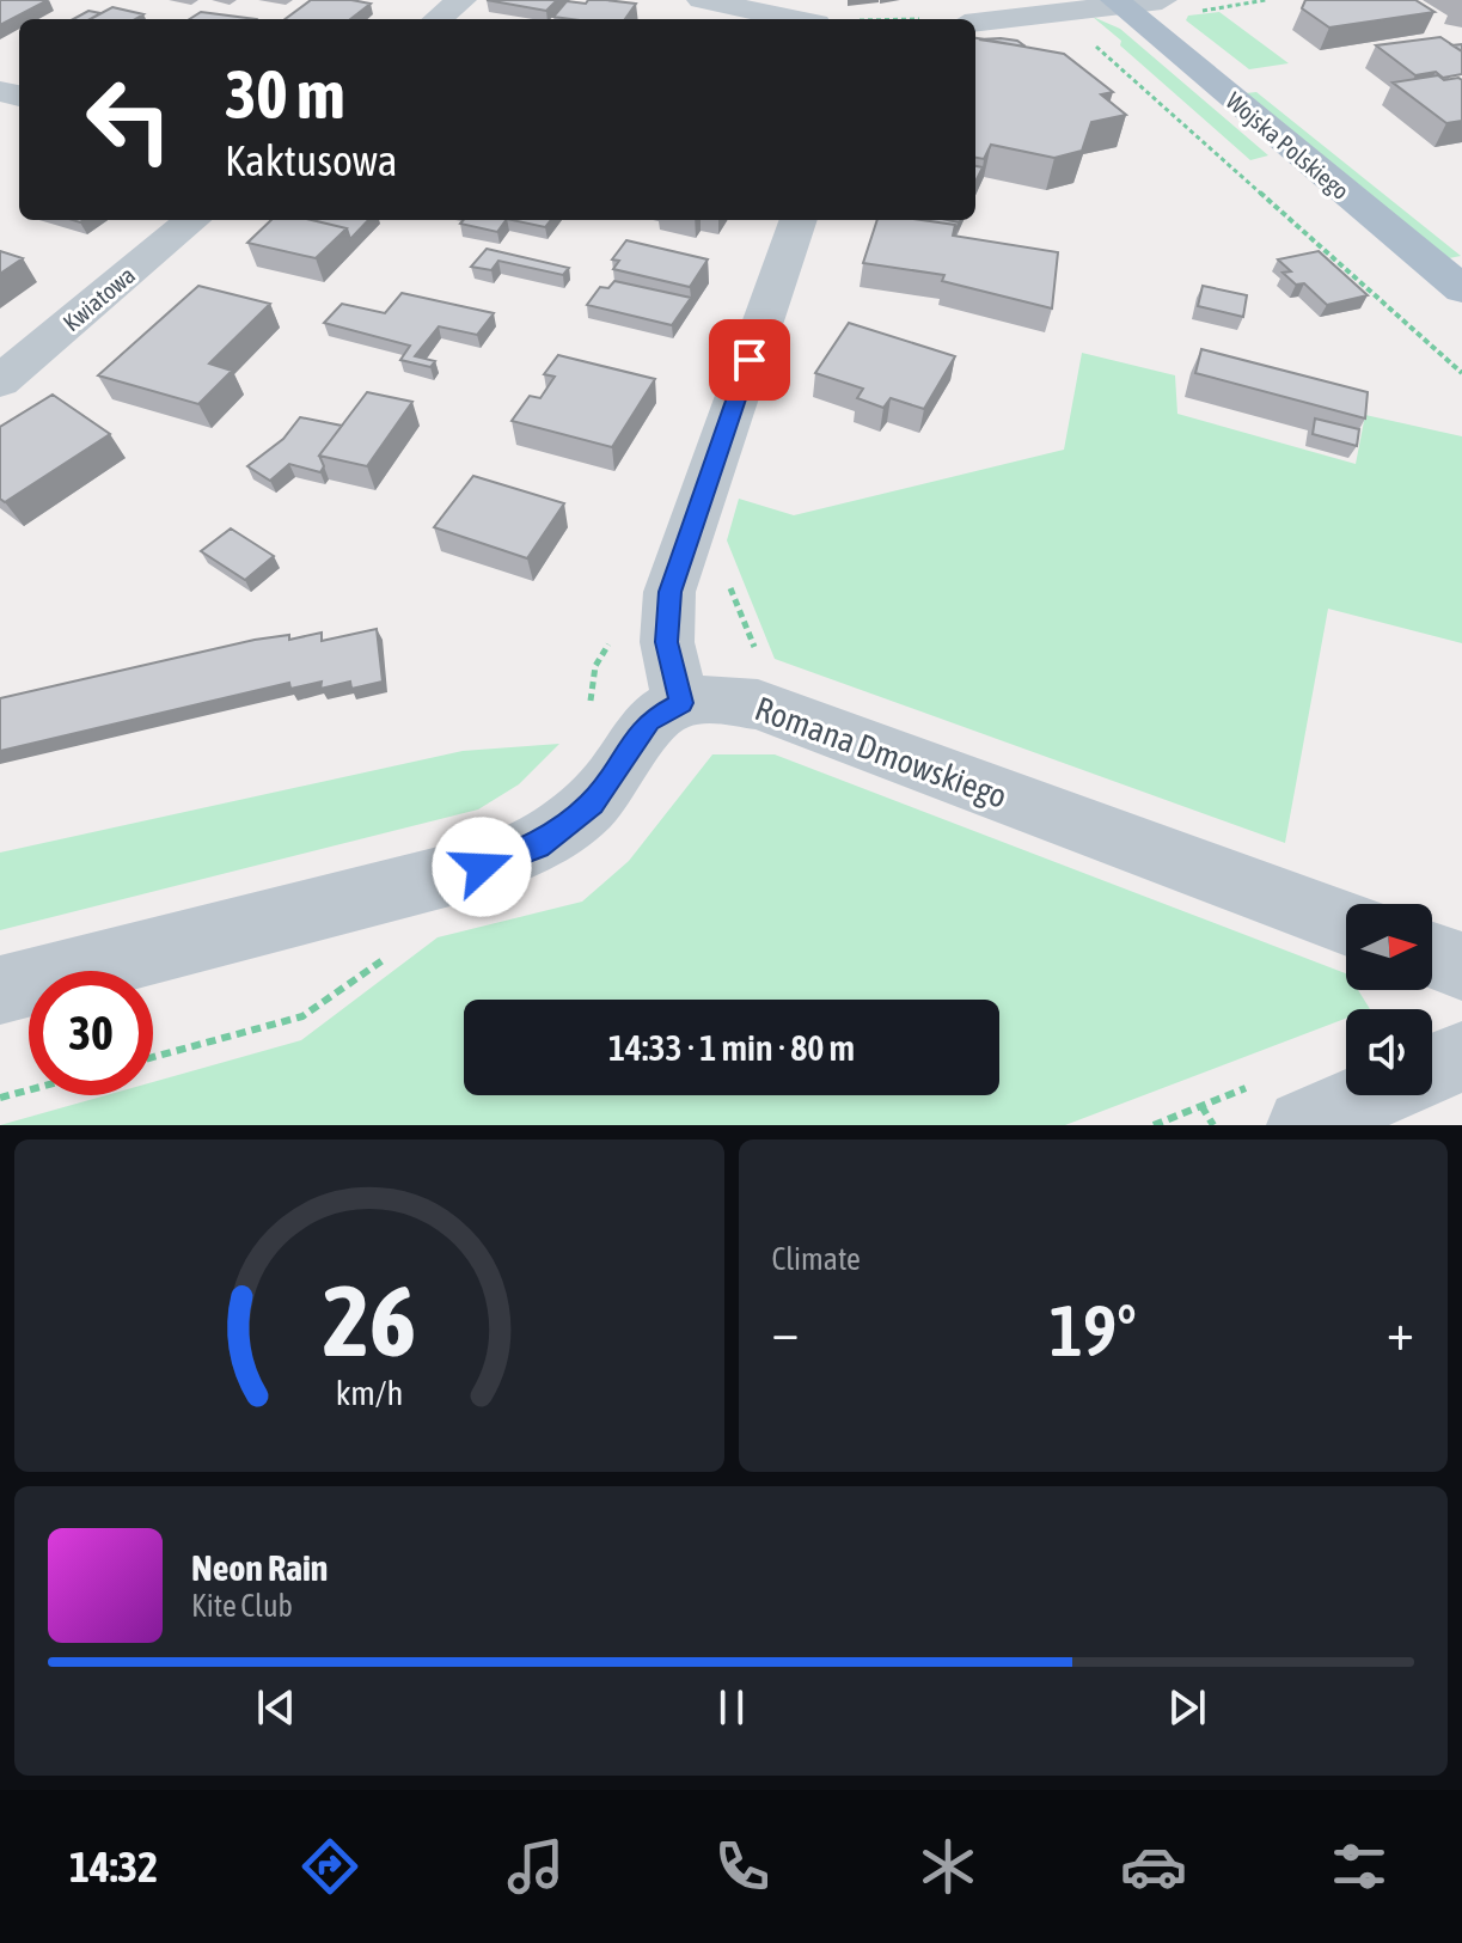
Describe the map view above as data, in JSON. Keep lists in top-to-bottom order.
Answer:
{
  "streets": {
    "main road": ["Wojska Polskiego"],
    "street": ["Kwiatowa", "Romana Dmowskiego"]
  },
  "north": "right",
  "page": {
    "turn": ["30 m", "Kaktusowa"],
    "limit": "30",
    "trip": "14:33 · 1 min · 80 m",
    "tile": "Climate",
    "heat": ["−", "19°", "+"],
    "song": ["Neon Rain", "Kite Club"],
    "tabs": "14:32",
    "gauge": ["26", "km/h"]
  }
}
